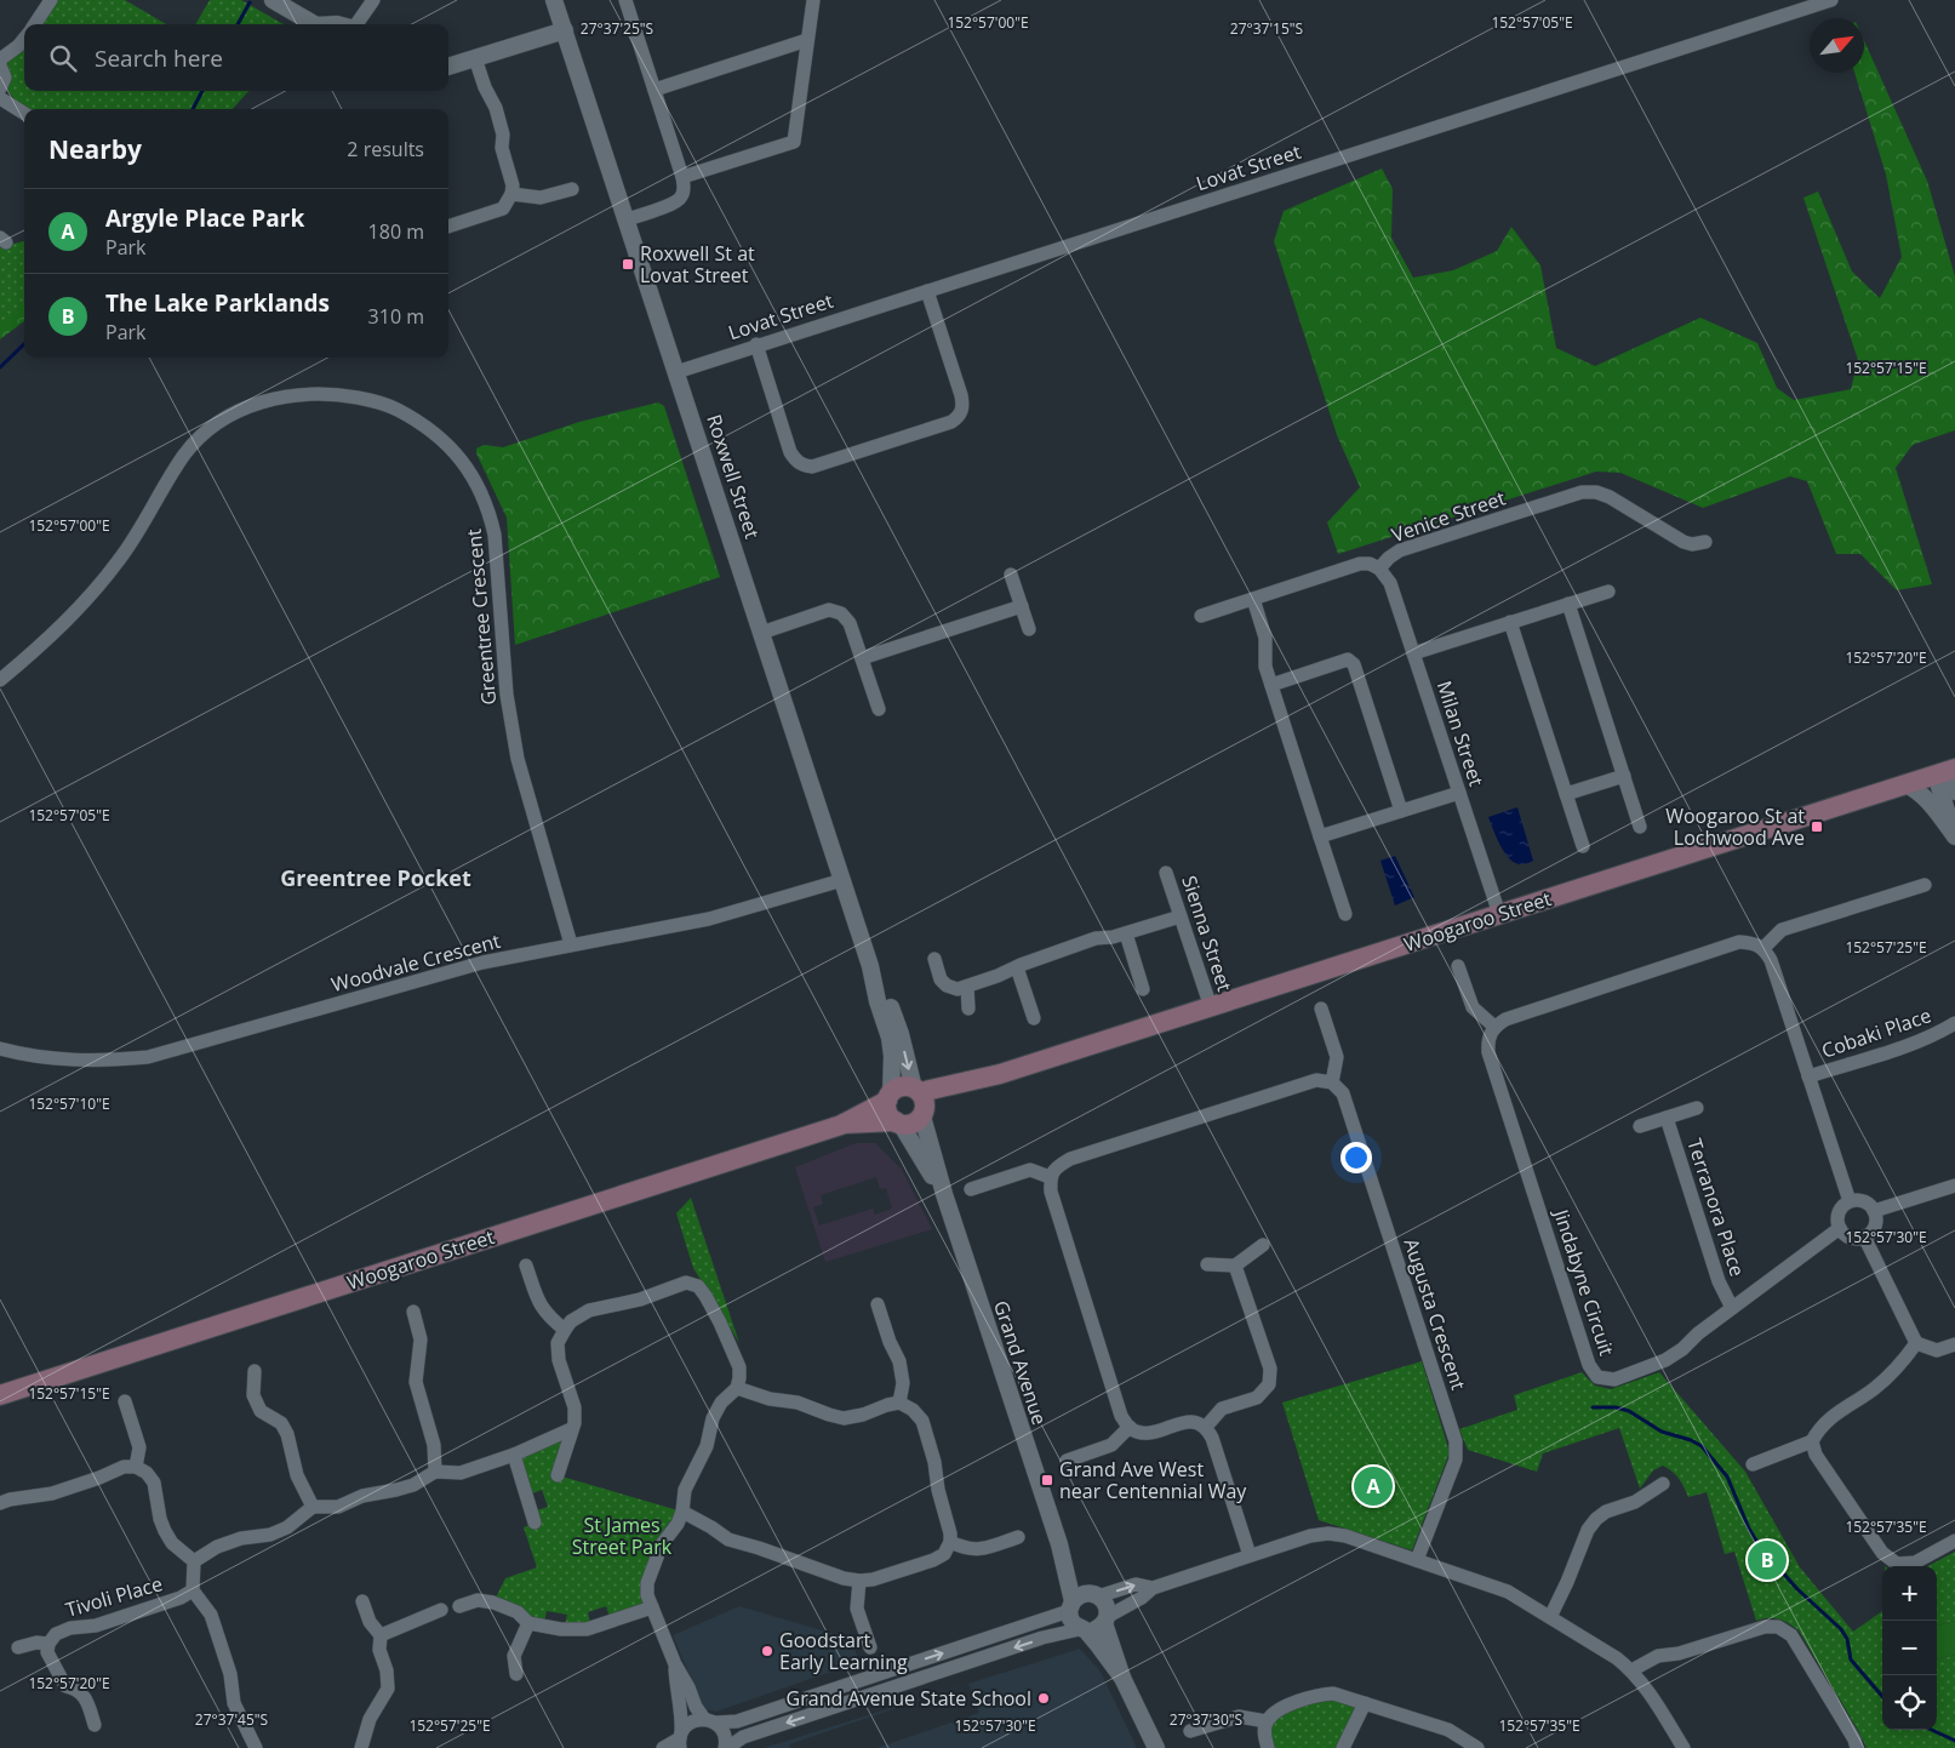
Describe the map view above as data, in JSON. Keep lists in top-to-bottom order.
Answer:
{
  "streets": {
    "main road": ["Woogaroo Street"],
    "street": [
      "Lovat Street",
      "Roxwell Street",
      "Venice Street",
      "Greentree Crescent",
      "Milan Street",
      "Sienna Street",
      "Woodvale Crescent",
      "Cobaki Place",
      "Terranora Place",
      "Jindabyne Circuit",
      "Augusta Crescent",
      "Grand Avenue",
      "Tivoli Place"
    ]
  },
  "crossings": [
    ["Lovat Street", "Roxwell Street"],
    ["Roxwell Street", "Woogaroo Street"],
    ["Roxwell Street", "Woodvale Crescent"],
    ["Roxwell Street", "Grand Avenue"],
    ["Venice Street", "Milan Street"],
    ["Greentree Crescent", "Woodvale Crescent"],
    ["Milan Street", "Woogaroo Street"],
    ["Woogaroo Street", "Sienna Street"],
    ["Woogaroo Street", "Grand Avenue"],
    ["Terranora Place", "Jindabyne Circuit"]
  ],
  "districts": ["Greentree Pocket"],
  "parks": ["St James Street Park"],
  "places": {
    "transit": ["Roxwell St at Lovat Street", "Woogaroo St at Lochwood Ave", "Grand Ave West near Centennial Way"],
    "other": ["Goodstart Early Learning", "Grand Avenue State School"]
  },
  "north": "top right",
  "page": {
    "search": "Search here",
    "heading": ["Nearby", "2 results"],
    "list": [
      {
        "mark": "A",
        "name": "Argyle Place Park",
        "note": "Park",
        "value": "180 m"
      },
      {
        "mark": "B",
        "name": "The Lake Parklands",
        "note": "Park",
        "value": "310 m"
      }
    ],
    "pins": ["A", "B"],
    "map_buttons": ["+", "−"]
  },
  "coordinates": [
    "152°57'00\"E",
    "152°57'05\"E",
    "27°37'25\"S",
    "27°37'15\"S",
    "152°57'15\"E",
    "152°57'20\"E",
    "152°57'25\"E",
    "152°57'10\"E",
    "152°57'30\"E",
    "152°57'35\"E",
    "27°37'45\"S",
    "27°37'30\"S"
  ]
}
